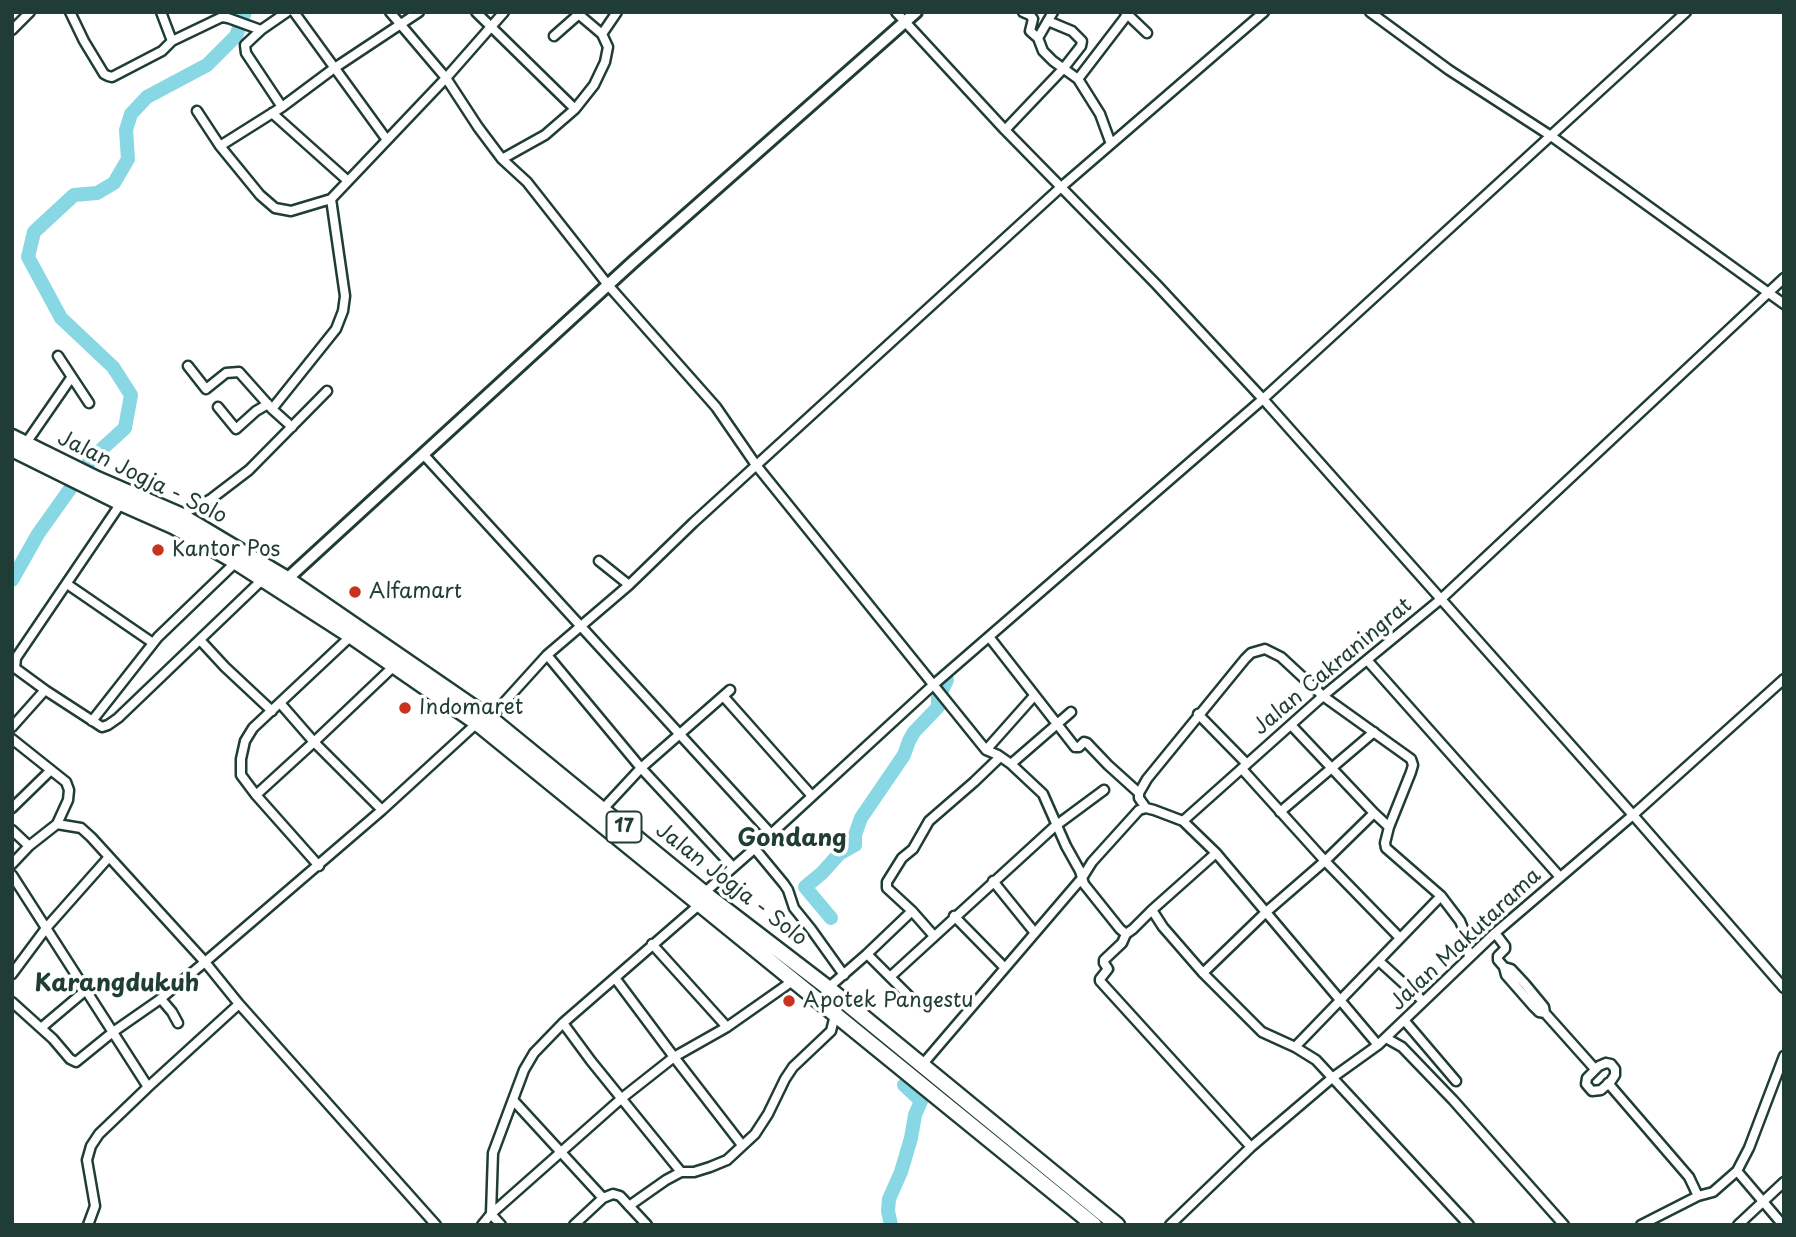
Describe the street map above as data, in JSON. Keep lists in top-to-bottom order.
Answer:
{
  "streets": {
    "highway": ["Jalan Jogja - Solo", "17"],
    "street": ["Jalan Cakraningrat", "Jalan Makutarama"]
  },
  "districts": ["Gondang", "Karangdukuh"],
  "places": [
    "Kantor Pos",
    "Alfamart",
    "Indomaret",
    "Apotek Pangestu"
  ]
}
